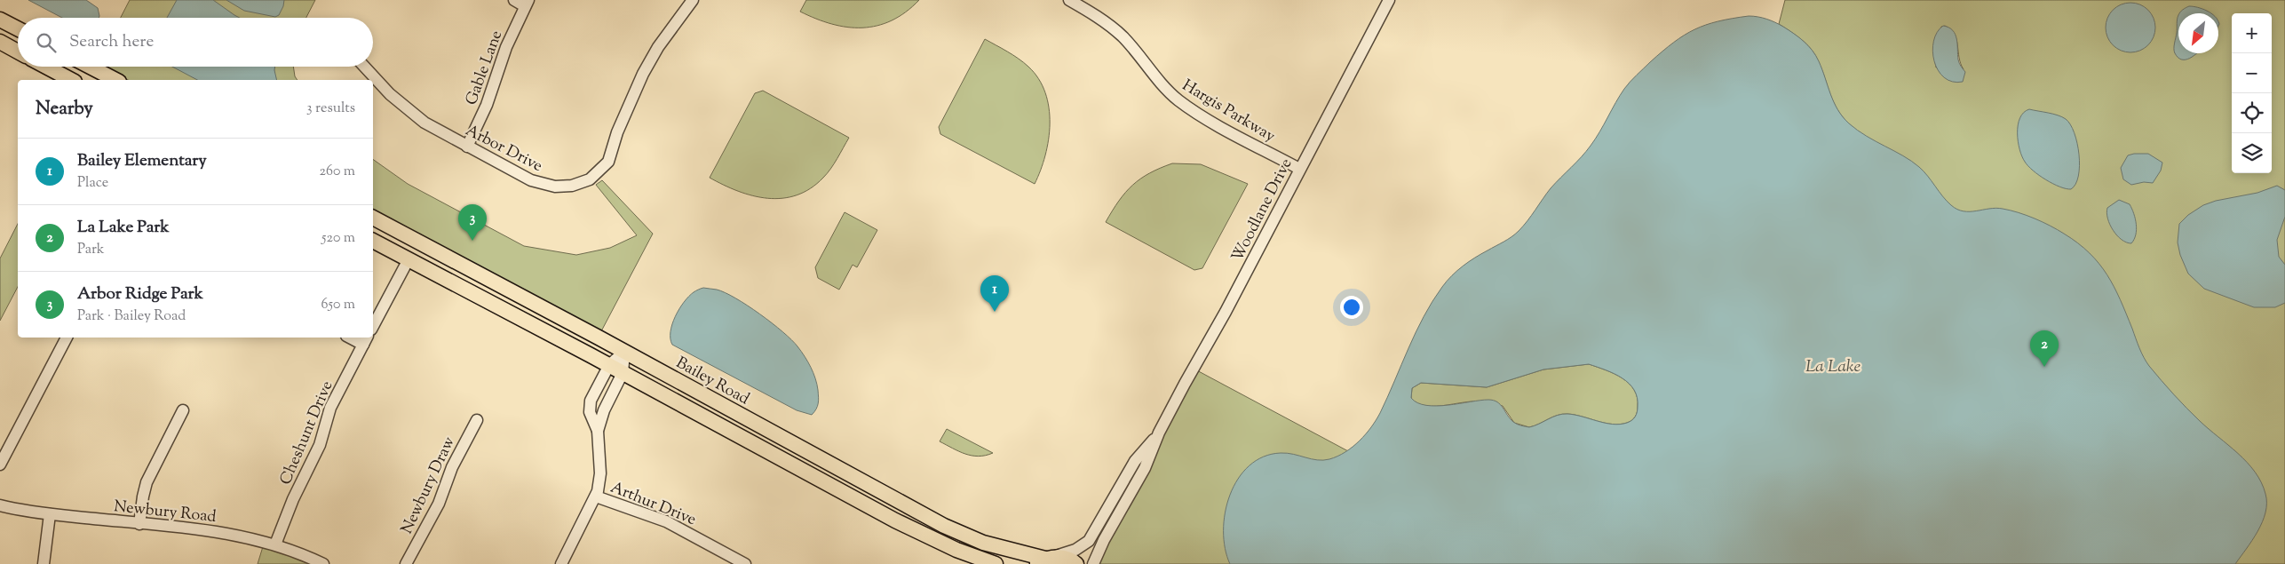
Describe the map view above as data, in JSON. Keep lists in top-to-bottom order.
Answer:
{
  "streets": {
    "main road": ["Bailey Road"],
    "street": [
      "Gable Lane",
      "Hargis Parkway",
      "Arbor Drive",
      "Woodlane Drive",
      "Cheshunt Drive",
      "Newbury Draw",
      "Arthur Drive",
      "Newbury Road"
    ]
  },
  "crossings": [
    ["Gable Lane", "Arbor Drive"],
    ["Hargis Parkway", "Woodlane Drive"],
    ["Woodlane Drive", "Bailey Road"],
    ["Cheshunt Drive", "Newbury Road"]
  ],
  "water": ["La Lake"],
  "north": "bottom left",
  "page": {
    "map_buttons": ["+", "−"],
    "search": "Search here",
    "heading": ["Nearby", "3 results"],
    "list": [
      {
        "mark": "1",
        "name": "Bailey Elementary",
        "note": "Place",
        "value": "260 m"
      },
      {
        "mark": "2",
        "name": "La Lake Park",
        "note": "Park",
        "value": "520 m"
      },
      {
        "mark": "3",
        "name": "Arbor Ridge Park",
        "note": "Park · Bailey Road",
        "value": "650 m"
      }
    ],
    "pins": ["3", "1", "2"]
  }
}
